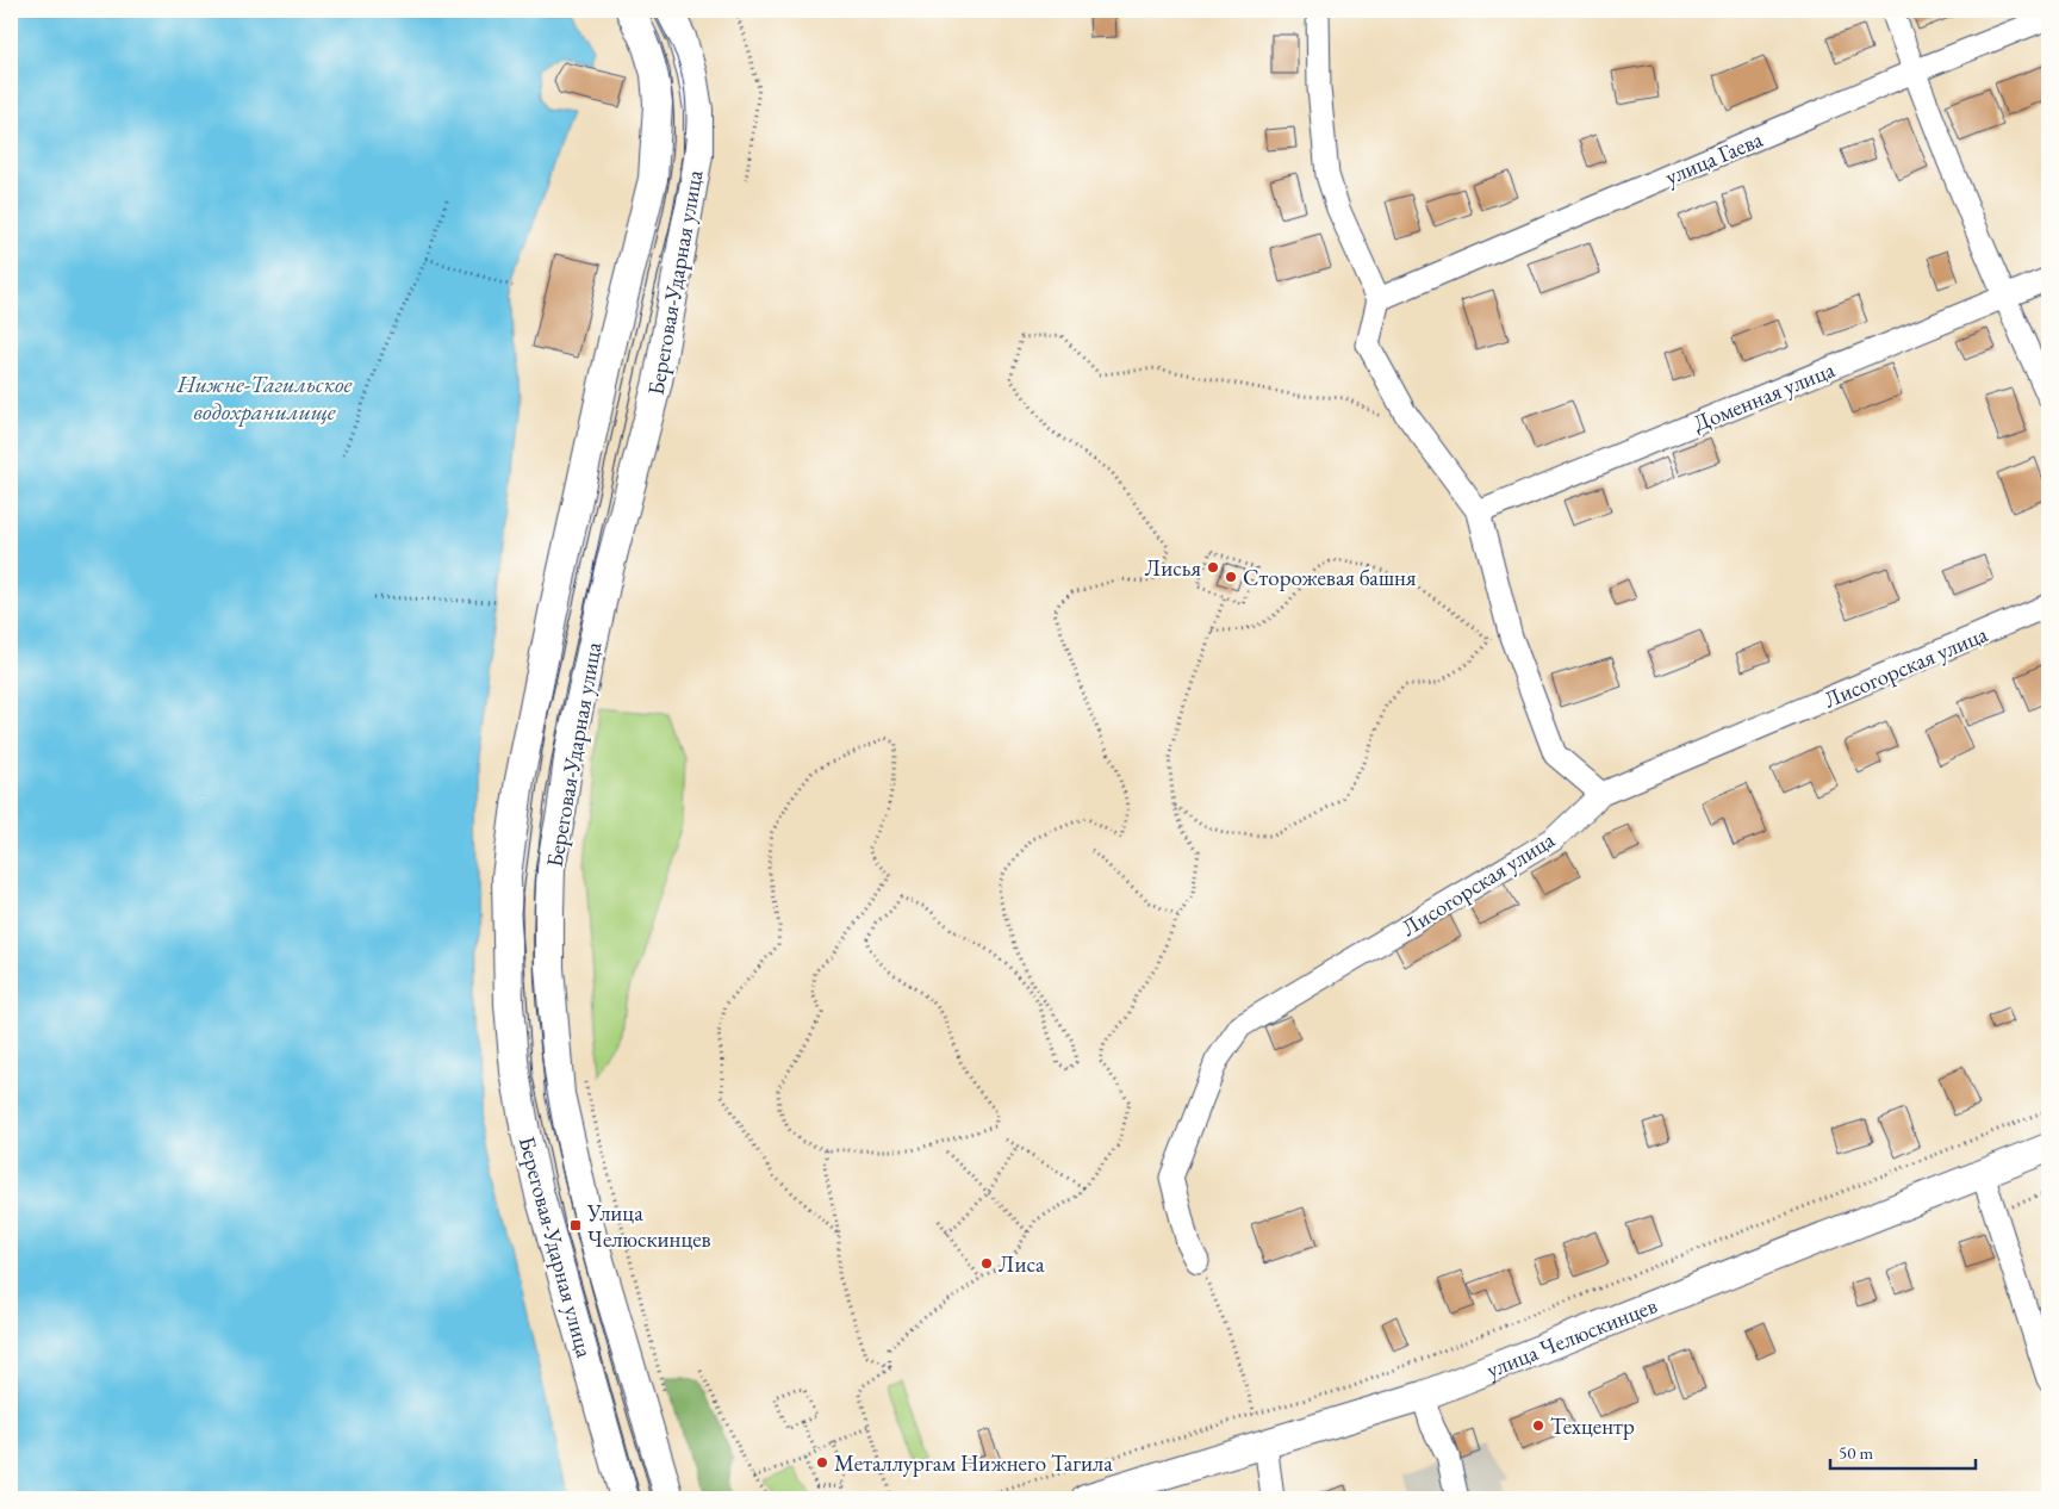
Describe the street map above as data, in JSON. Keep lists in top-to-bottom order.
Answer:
{
  "streets": {
    "main road": ["Береговая-Ударная улица", "улица Челюскинцев"],
    "street": ["улица Гаева", "Доменная улица", "Лисогорская улица"]
  },
  "water": ["Нижне-Тагильское водохранилище"],
  "places": {
    "other": [
      "Лисья",
      "Сторожевая башня",
      "Лиса",
      "Техцентр",
      "Металлургам Нижнего Тагила"
    ],
    "transit": ["Улица Челюскинцев"]
  },
  "scale_bar": "50 m"
}
